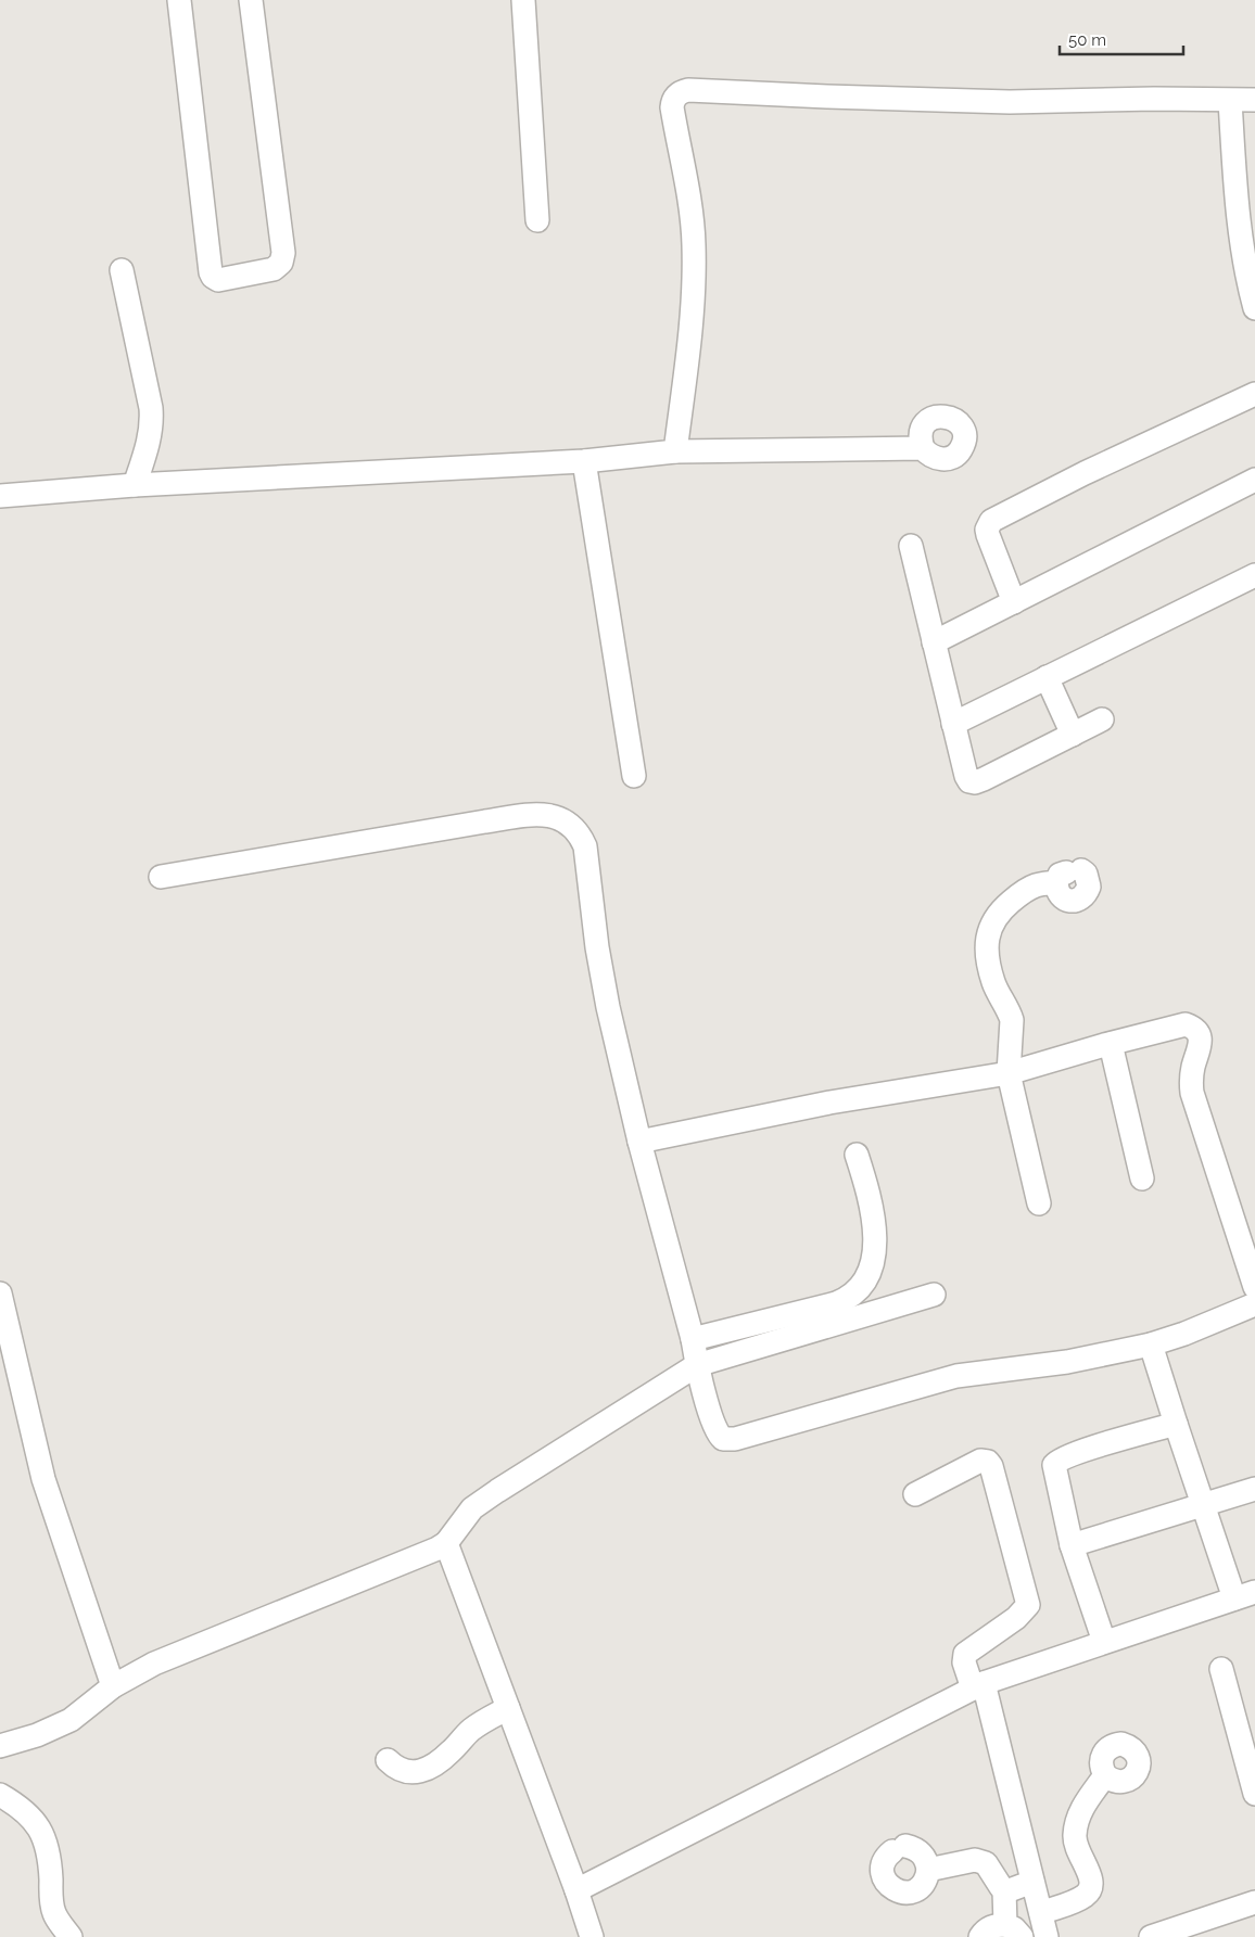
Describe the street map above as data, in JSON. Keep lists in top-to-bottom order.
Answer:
{
  "scale_bar": "50 m"
}
